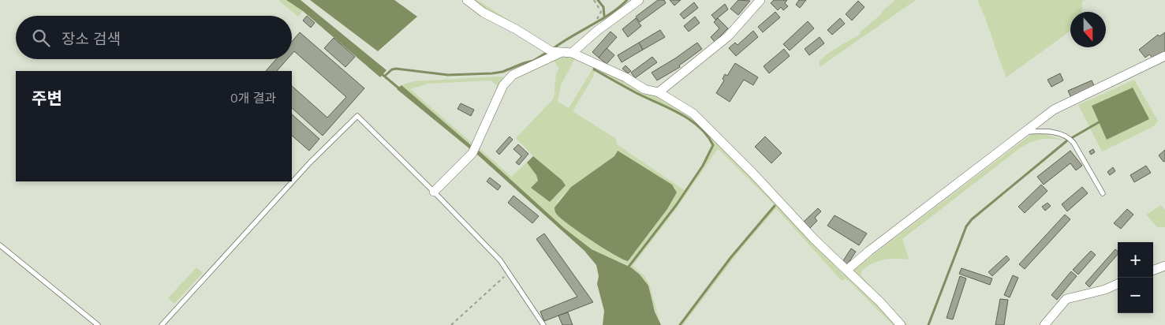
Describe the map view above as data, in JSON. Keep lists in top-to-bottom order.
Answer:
{
  "north": "bottom",
  "page": {
    "search": "장소 검색",
    "heading": ["주변", "0개 결과"],
    "map_buttons": ["+", "−"]
  }
}
